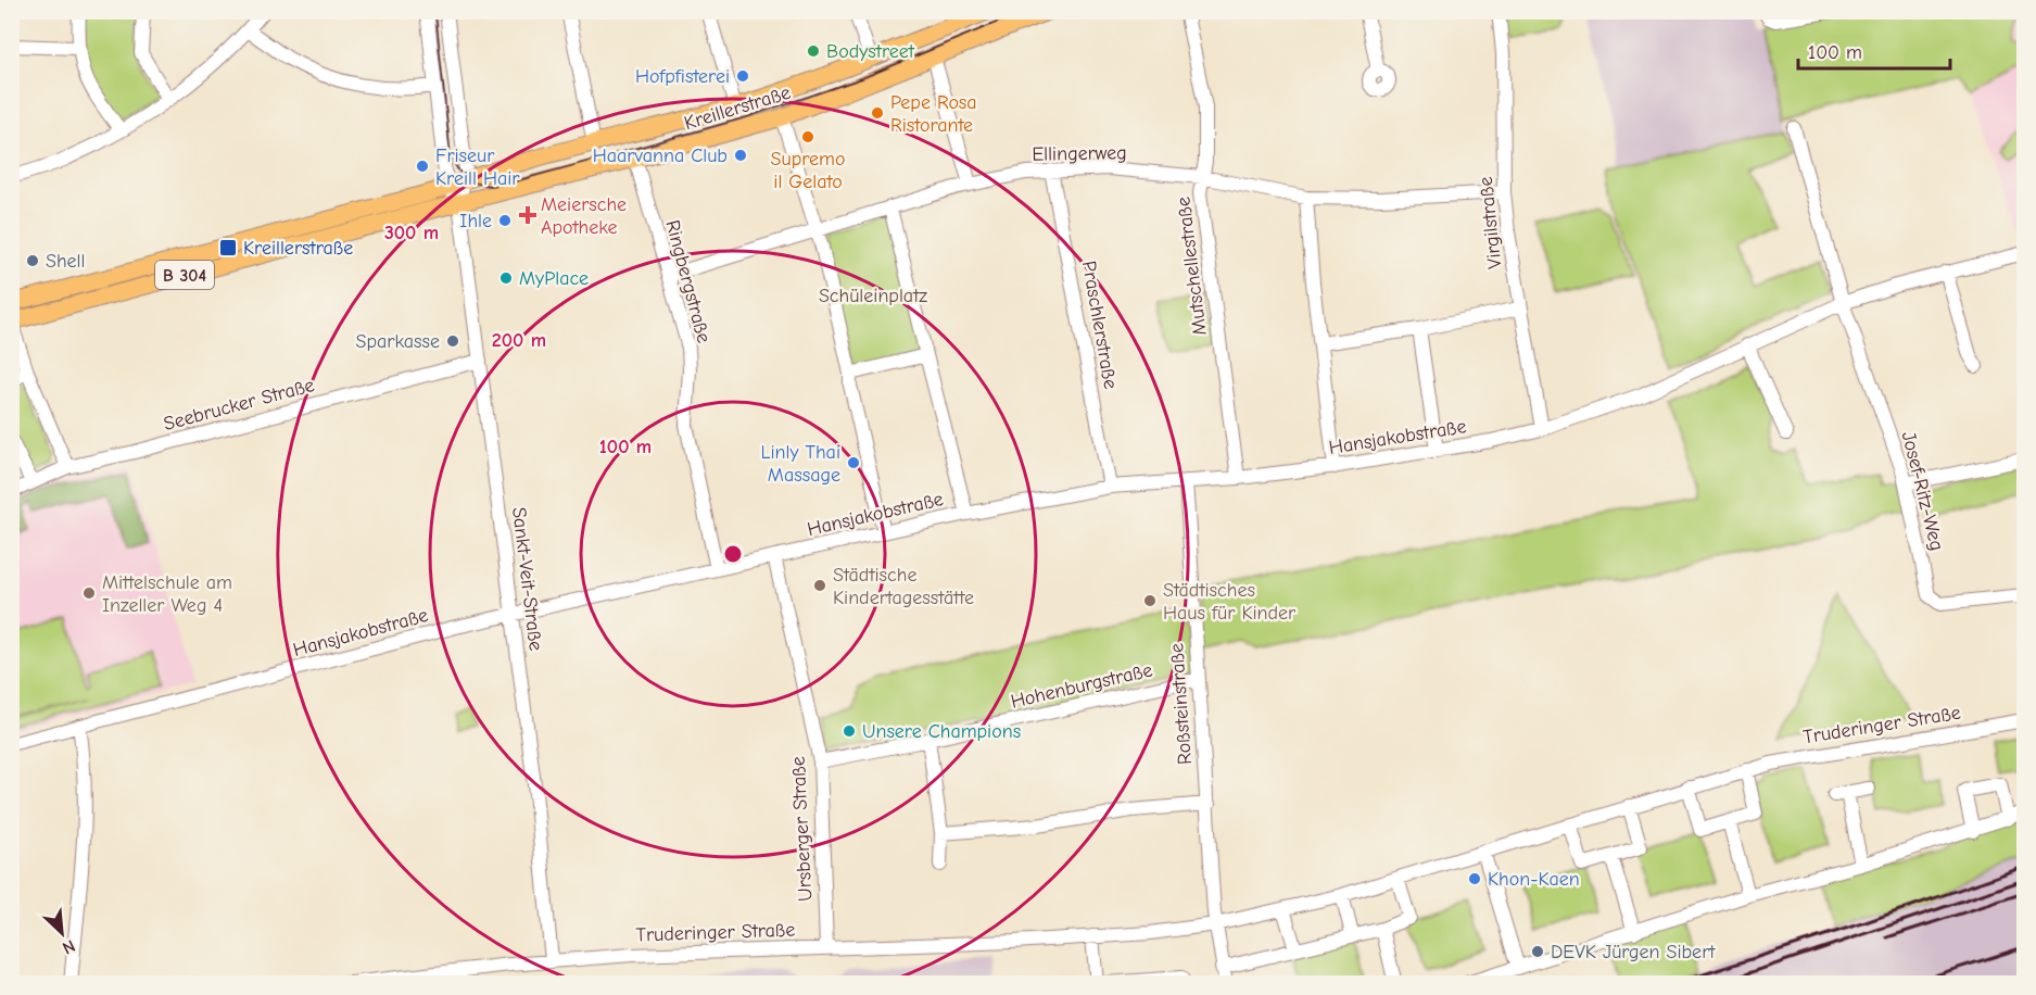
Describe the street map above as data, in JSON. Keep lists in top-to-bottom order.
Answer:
{
  "streets": {
    "main road": ["Kreillerstraße", "B 304"],
    "street": [
      "Ellingerweg",
      "Virgilstraße",
      "Mutschellestraße",
      "Ringbergstraße",
      "Praschlerstraße",
      "Seebrucker Straße",
      "Hansjakobstraße",
      "Josef-Ritz-Weg",
      "Sankt-Veit-Straße",
      "Hohenburgstraße",
      "Roßsteinstraße",
      "Truderinger Straße",
      "Ursberger Straße"
    ]
  },
  "crossings": [
    ["Kreillerstraße", "Ringbergstraße"],
    ["Kreillerstraße", "Sankt-Veit-Straße"],
    ["Ellingerweg", "Virgilstraße"],
    ["Ellingerweg", "Mutschellestraße"],
    ["Ellingerweg", "Ringbergstraße"],
    ["Ellingerweg", "Praschlerstraße"],
    ["Virgilstraße", "Hansjakobstraße"],
    ["Mutschellestraße", "Hansjakobstraße"],
    ["Ringbergstraße", "Hansjakobstraße"],
    ["Praschlerstraße", "Hansjakobstraße"],
    ["Seebrucker Straße", "Sankt-Veit-Straße"],
    ["Hansjakobstraße", "Josef-Ritz-Weg"],
    ["Hansjakobstraße", "Sankt-Veit-Straße"],
    ["Hansjakobstraße", "Roßsteinstraße"],
    ["Hansjakobstraße", "Ursberger Straße"],
    ["Sankt-Veit-Straße", "Truderinger Straße"],
    ["Hohenburgstraße", "Roßsteinstraße"],
    ["Hohenburgstraße", "Ursberger Straße"],
    ["Roßsteinstraße", "Truderinger Straße"],
    ["Truderinger Straße", "Ursberger Straße"]
  ],
  "parks": ["Schüleinplatz"],
  "places": {
    "other": [
      "Bodystreet",
      "Hofpfisterei",
      "Pepe Rosa Ristorante",
      "Supremo il Gelato",
      "Haarvanna Club",
      "Friseur Kreill Hair",
      "Ihle",
      "Shell",
      "MyPlace",
      "Sparkasse",
      "Linly Thai Massage",
      "Städtische Kindertagesstätte",
      "Mittelschule am Inzeller Weg 4",
      "Städtisches Haus für Kinder",
      "Unsere Champions",
      "Khon-Kaen",
      "DEVK Jürgen Sibert"
    ],
    "health": ["Meiersche Apotheke"],
    "transit": ["Kreillerstraße"]
  },
  "scale_bar": "100 m",
  "north": "bottom right",
  "rings": ["300 m", "200 m", "100 m"]
}
